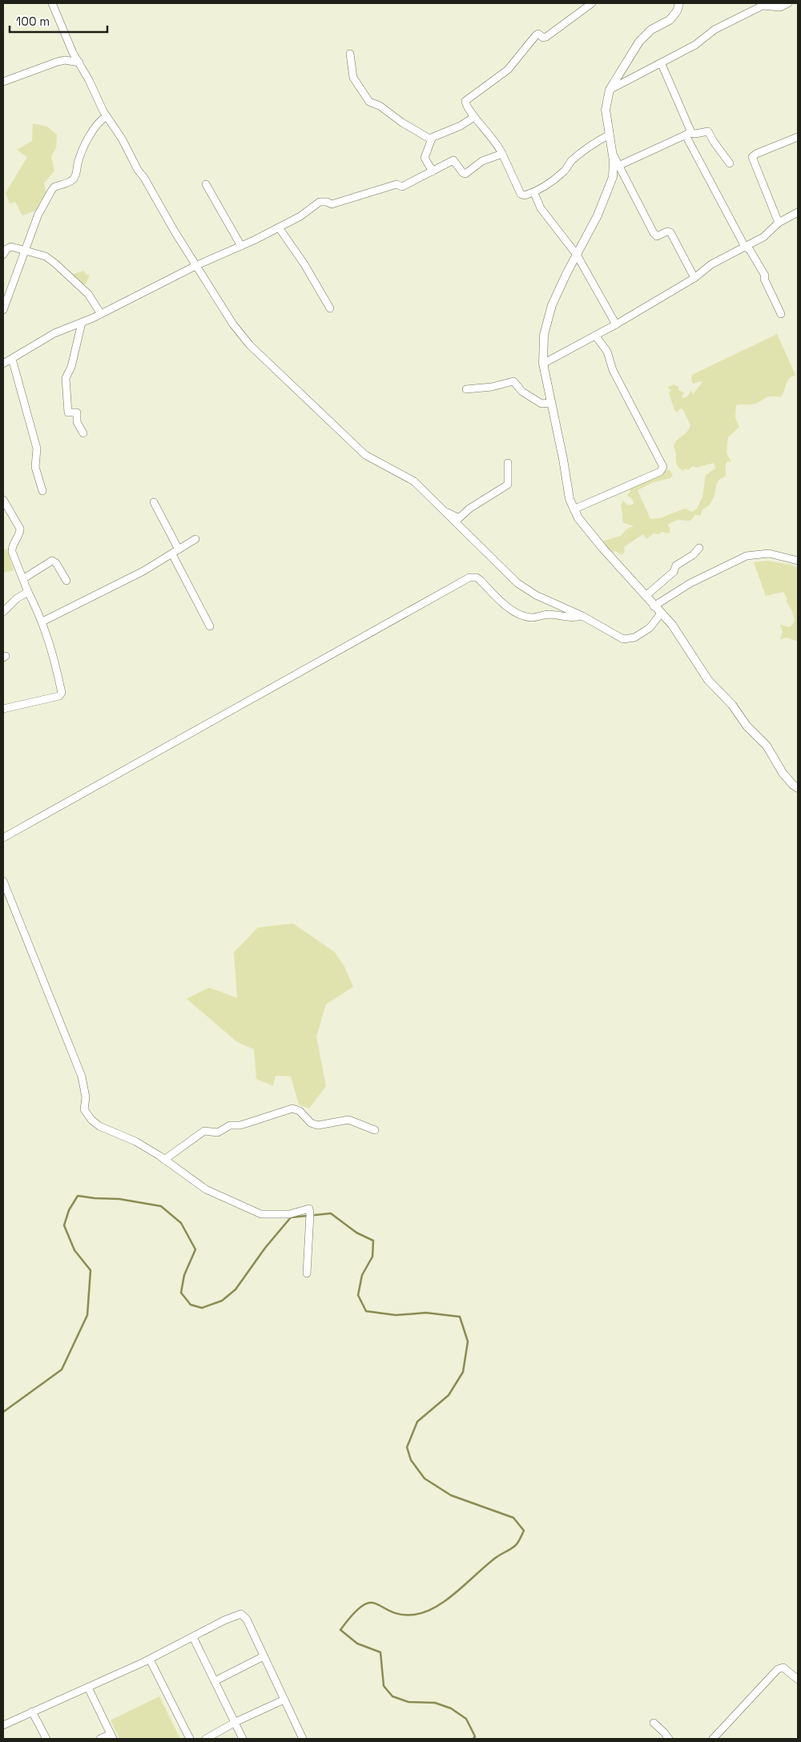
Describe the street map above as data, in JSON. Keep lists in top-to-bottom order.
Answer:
{
  "scale_bar": "100 m"
}
